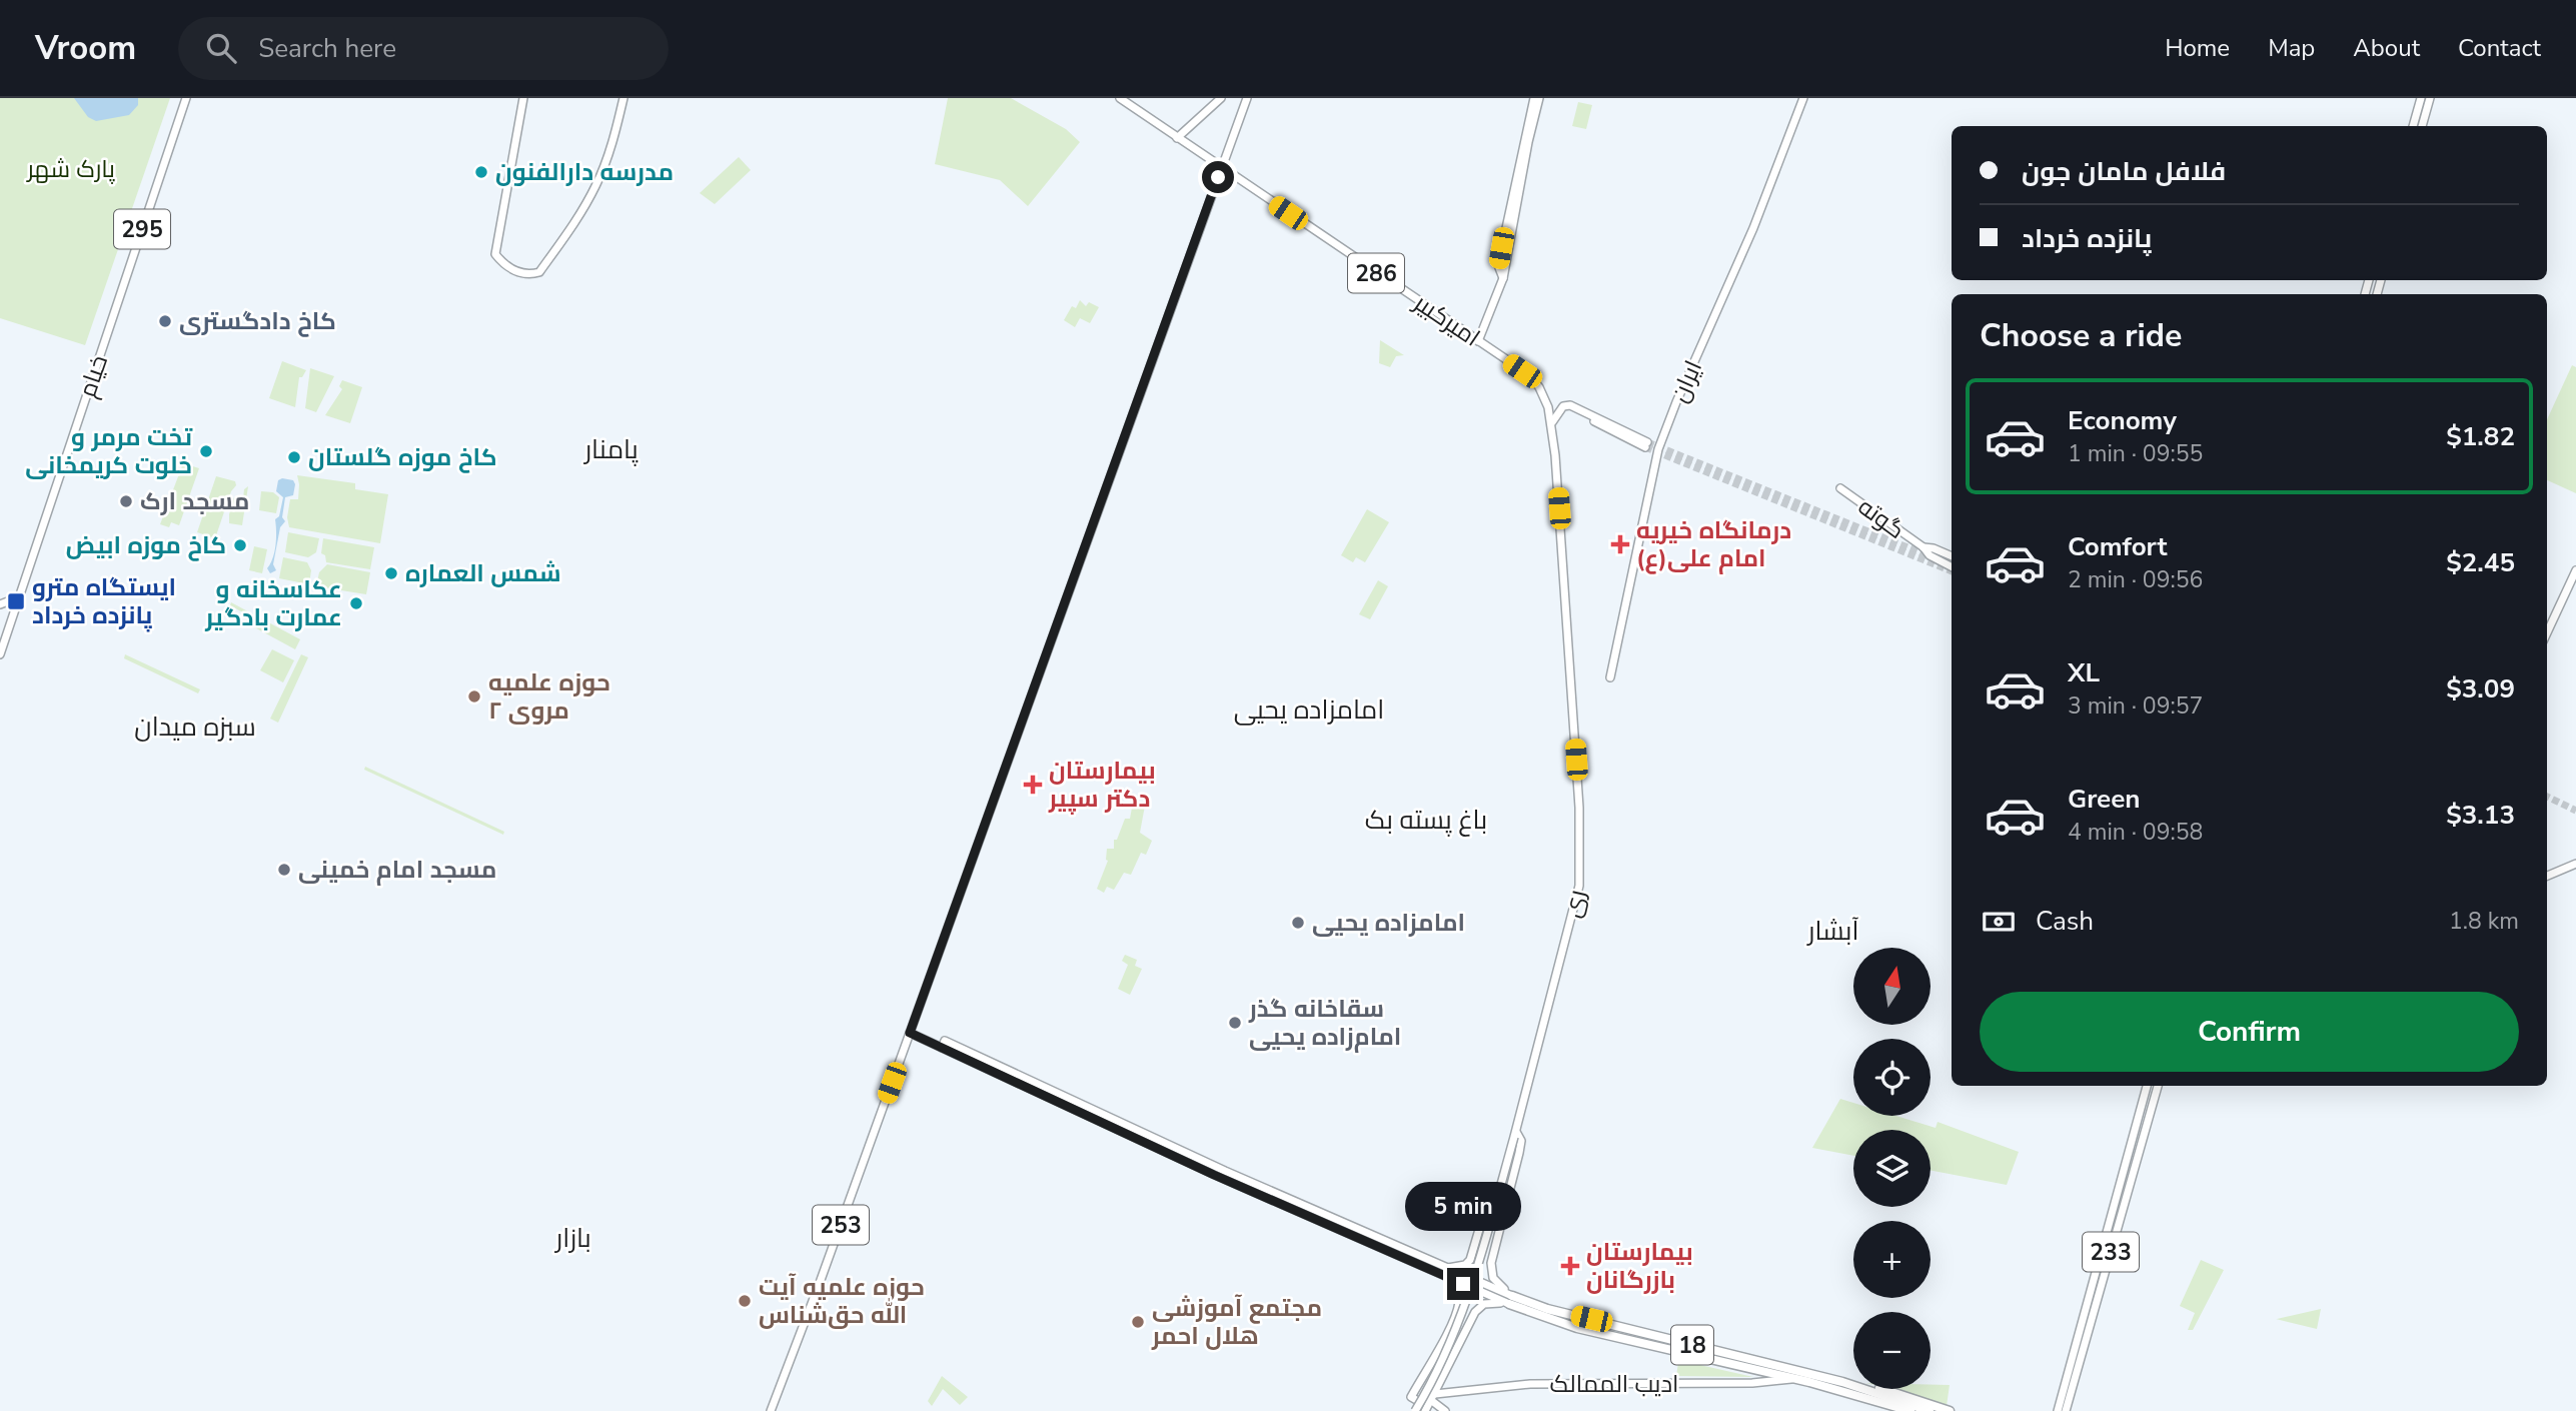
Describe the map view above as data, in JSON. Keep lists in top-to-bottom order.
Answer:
{
  "streets": {
    "highway": ["18"],
    "main road": [
      "295",
      "286",
      "امیرکبیر",
      "خیام",
      "ایران",
      "گوته",
      "ری",
      "253",
      "233",
      "ادیب الممالک"
    ]
  },
  "crossings": [
    ["امیرکبیر", "ری"],
    ["امیرکبیر", "253"],
    ["18", "ادیب الممالک"]
  ],
  "districts": [
    "پامنار",
    "امامزاده یحیی",
    "سبزه میدان",
    "باغ پسته بک",
    "آبشار",
    "بازار"
  ],
  "parks": ["پارک شهر"],
  "places": {
    "other": [
      "مدرسه دارالفنون",
      "کاخ دادگستری",
      "تخت مرمر و خلوت کریمخانی",
      "کاخ موزه گلستان",
      "مسجد ارک",
      "کاخ موزه ابیض",
      "شمس العماره",
      "عکاسخانه و عمارت بادگیر",
      "حوزه علمیه مروی ۲",
      "مسجد امام خمینی",
      "امامزاده یحیی",
      "سقاخانه گذر امام‌زاده یحیی",
      "حوزه علمیه آیت الله حق‌شناس",
      "مجتمع آموزشی هلال احمر"
    ],
    "health": ["درمانگاه خیریه امام علی(ع)", "بیمارستان دکتر سپیر", "بیمارستان بازرگانان"],
    "transit": ["ایستگاه مترو پانزده خرداد"]
  },
  "north": "top",
  "page": {
    "header": "Vroom",
    "search": "Search here",
    "nav": [
      "Home",
      "Map",
      "About",
      "Contact"
    ],
    "banner": ["فلافل مامان جون", "پانزده خرداد"],
    "heading": "Choose a ride",
    "list": [
      {
        "name": "Economy",
        "note": "1 min · 09:55",
        "value": "$1.82"
      },
      {
        "name": "Comfort",
        "note": "2 min · 09:56",
        "value": "$2.45"
      },
      {
        "name": "XL",
        "note": "3 min · 09:57",
        "value": "$3.09"
      },
      {
        "name": "Green",
        "note": "4 min · 09:58",
        "value": "$3.13"
      }
    ],
    "pay": ["Cash", "1.8 km"],
    "map_buttons": ["+", "−"],
    "buttons": "Confirm",
    "bubble": "5 min"
  }
}
